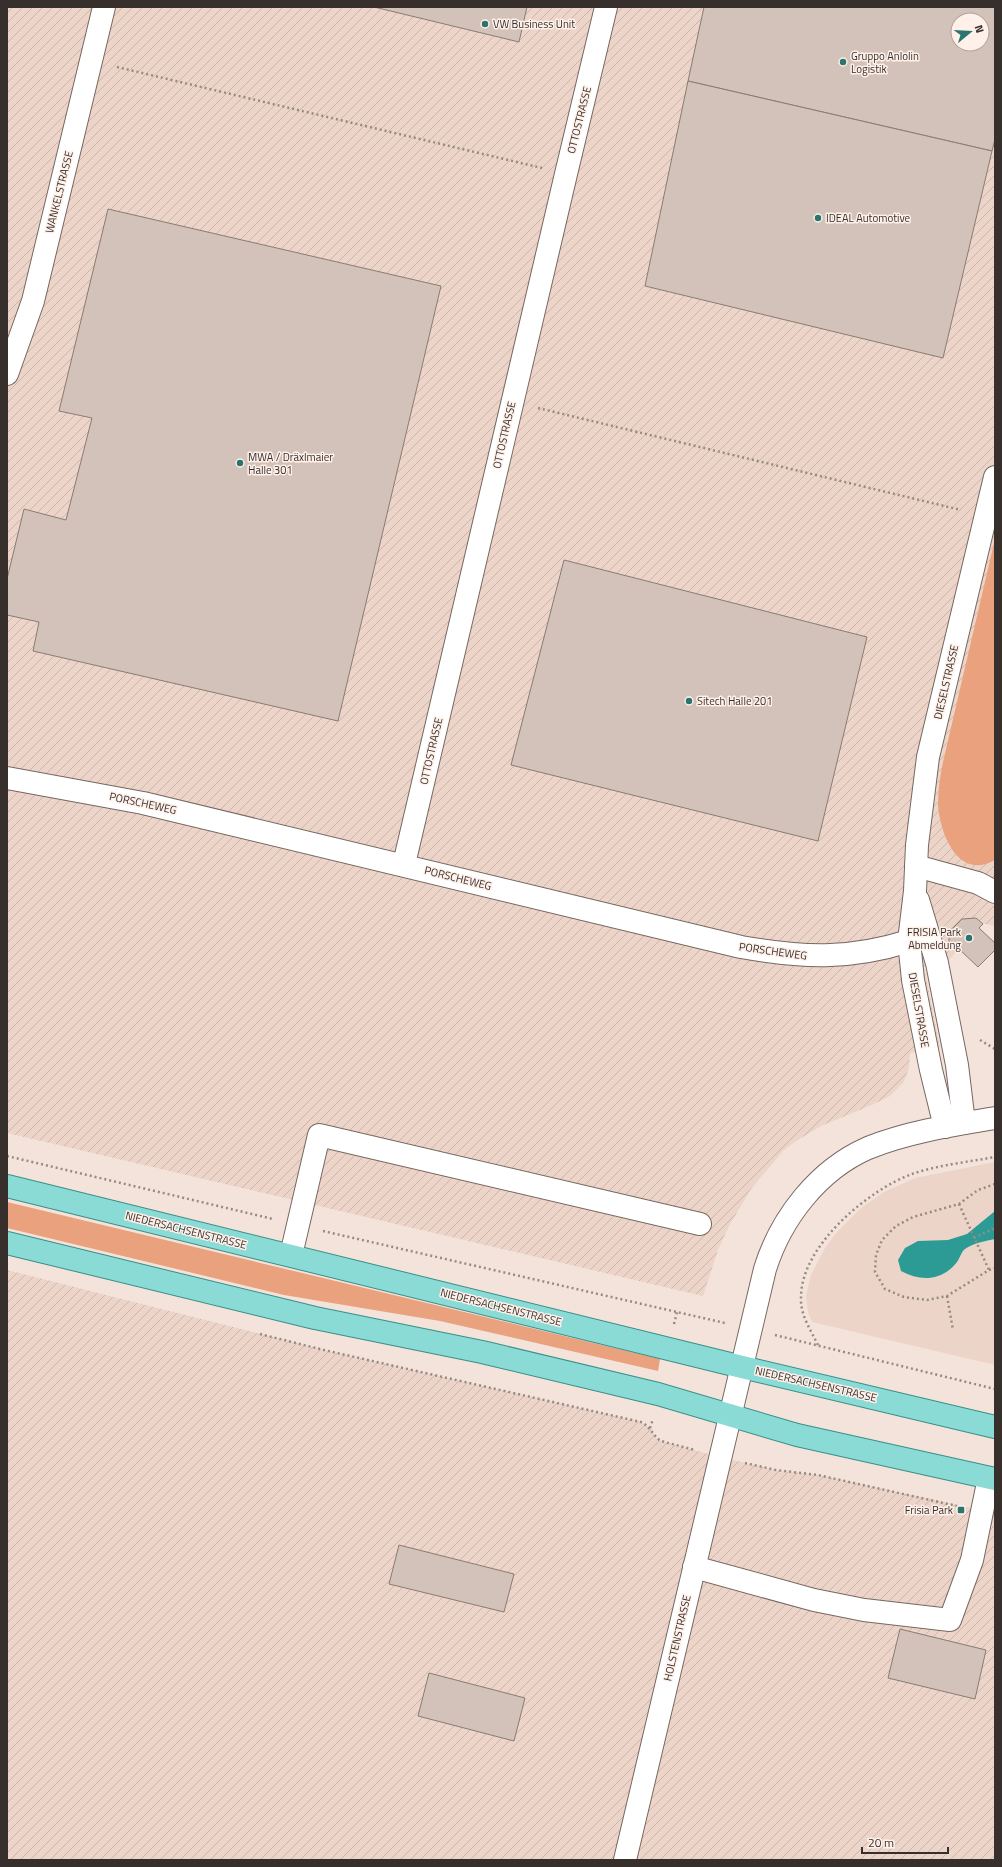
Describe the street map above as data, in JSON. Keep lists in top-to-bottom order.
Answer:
{
  "streets": {
    "main road": ["NIEDERSACHSENSTRASSE"],
    "street": [
      "OTTOSTRASSE",
      "WANKELSTRASSE",
      "DIESELSTRASSE",
      "PORSCHEWEG",
      "HOLSTENSTRASSE"
    ]
  },
  "crossings": [
    ["OTTOSTRASSE", "PORSCHEWEG"],
    ["DIESELSTRASSE", "PORSCHEWEG"],
    ["DIESELSTRASSE", "HOLSTENSTRASSE"],
    ["NIEDERSACHSENSTRASSE", "HOLSTENSTRASSE"]
  ],
  "places": {
    "other": [
      "VW Business Unit",
      "Gruppo Anlolin Logistik",
      "IDEAL Automotive",
      "MWA / Dräxlmaier Halle 301",
      "Sitech Halle 201",
      "FRISIA Park Abmeldung"
    ],
    "transit": ["Frisia Park"]
  },
  "scale_bar": "20 m",
  "north": "right"
}
